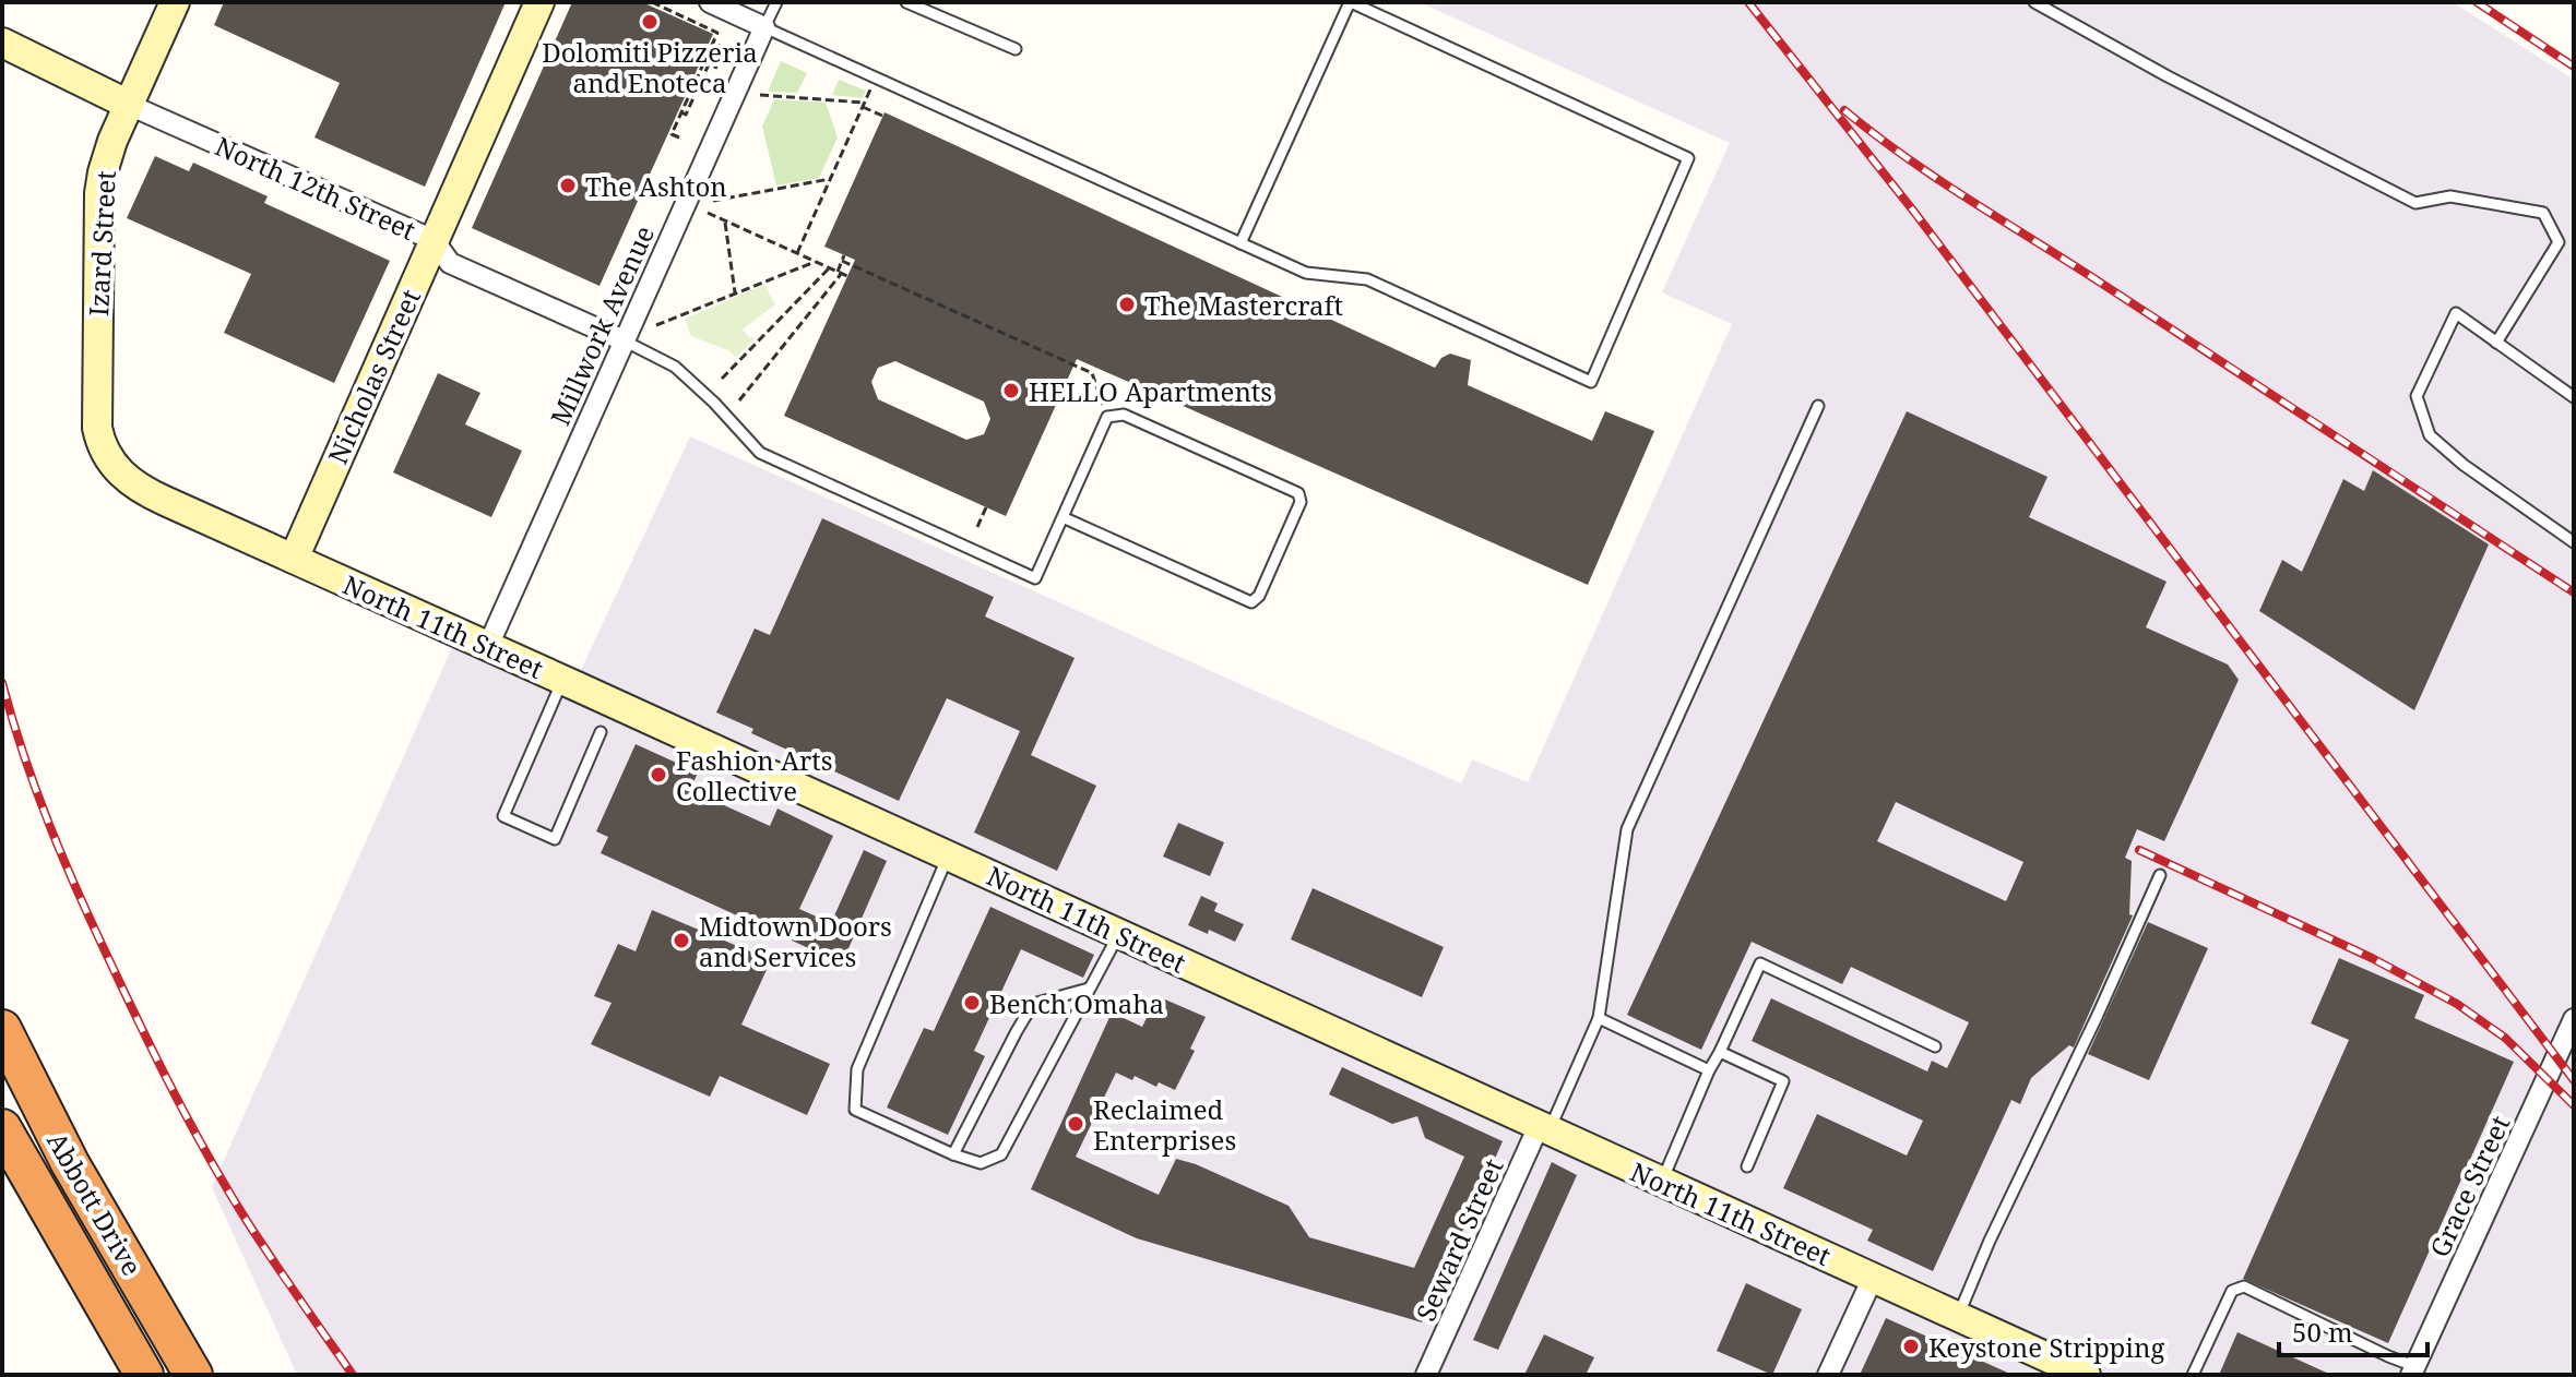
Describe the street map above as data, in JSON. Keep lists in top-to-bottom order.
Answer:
{
  "streets": {
    "highway": ["Abbott Drive"],
    "street": [
      "North 12th Street",
      "Izard Street",
      "Millwork Avenue",
      "Nicholas Street",
      "North 11th Street",
      "Grace Street",
      "Seward Street"
    ]
  },
  "crossings": [
    ["North 12th Street", "Izard Street"],
    ["North 12th Street", "Millwork Avenue"],
    ["North 12th Street", "Nicholas Street"],
    ["Izard Street", "North 11th Street"],
    ["Millwork Avenue", "North 11th Street"],
    ["Nicholas Street", "North 11th Street"],
    ["North 11th Street", "Seward Street"]
  ],
  "places": [
    "Dolomiti Pizzeria and Enoteca",
    "The Ashton",
    "The Mastercraft",
    "HELLO Apartments",
    "Fashion Arts Collective",
    "Midtown Doors and Services",
    "Bench Omaha",
    "Reclaimed Enterprises",
    "Keystone Stripping"
  ],
  "scale_bar": "50 m"
}
